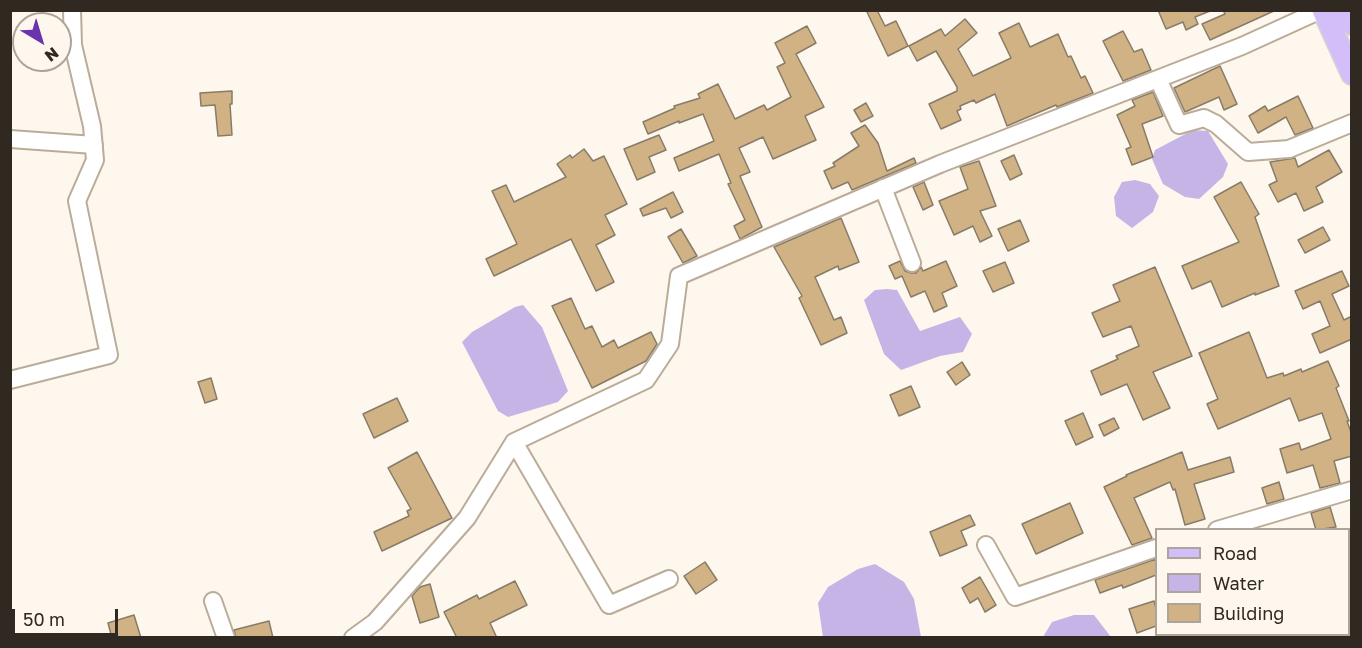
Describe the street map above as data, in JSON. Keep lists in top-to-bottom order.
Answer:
{
  "legend": ["Road", "Water", "Building"],
  "scale_bar": "50 m",
  "north": "bottom right"
}
